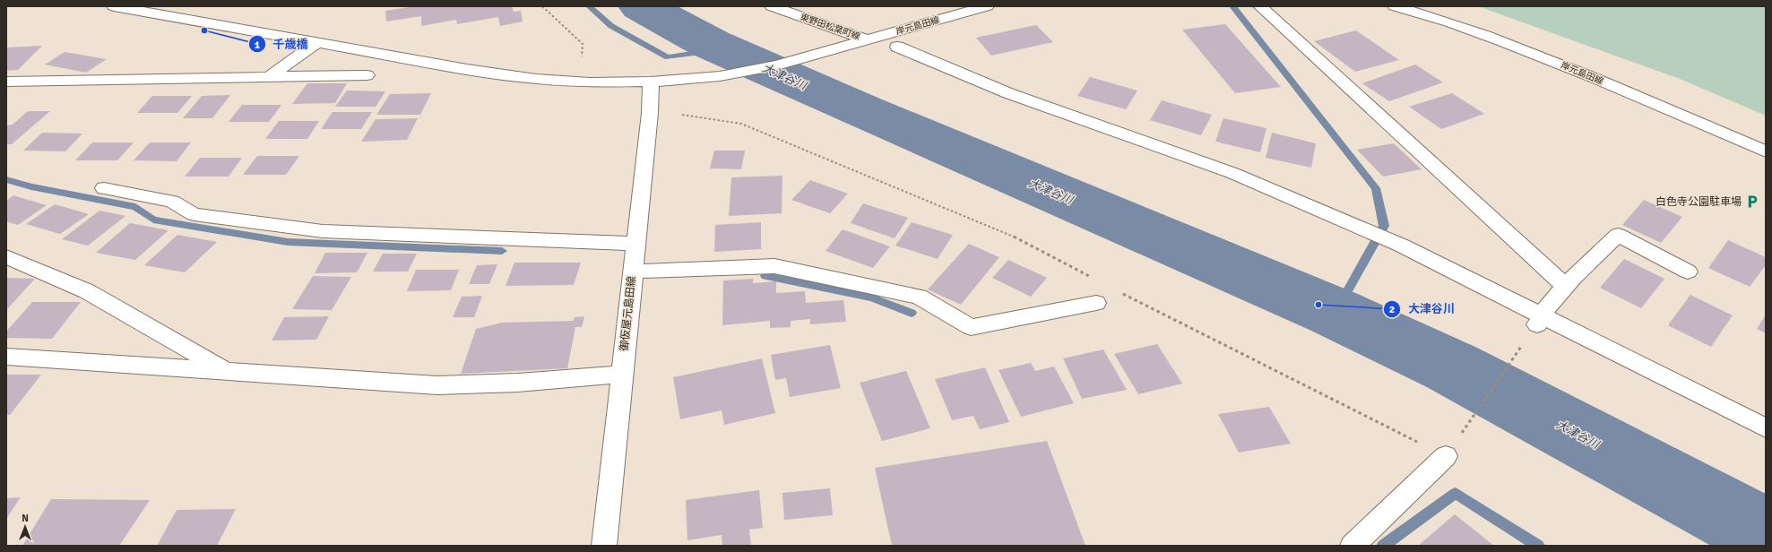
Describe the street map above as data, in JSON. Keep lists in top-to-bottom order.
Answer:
{
  "streets": {
    "street": ["岸元島田線", "東野田松葉町線", "御仮屋元島田線"]
  },
  "crossings": [
    ["岸元島田線", "東野田松葉町線"],
    ["岸元島田線", "御仮屋元島田線"]
  ],
  "water": ["大津谷川"],
  "places": {
    "other": ["千歳橋", "大津谷川"],
    "parking": ["白色寺公園駐車場"]
  },
  "north": "top"
}
